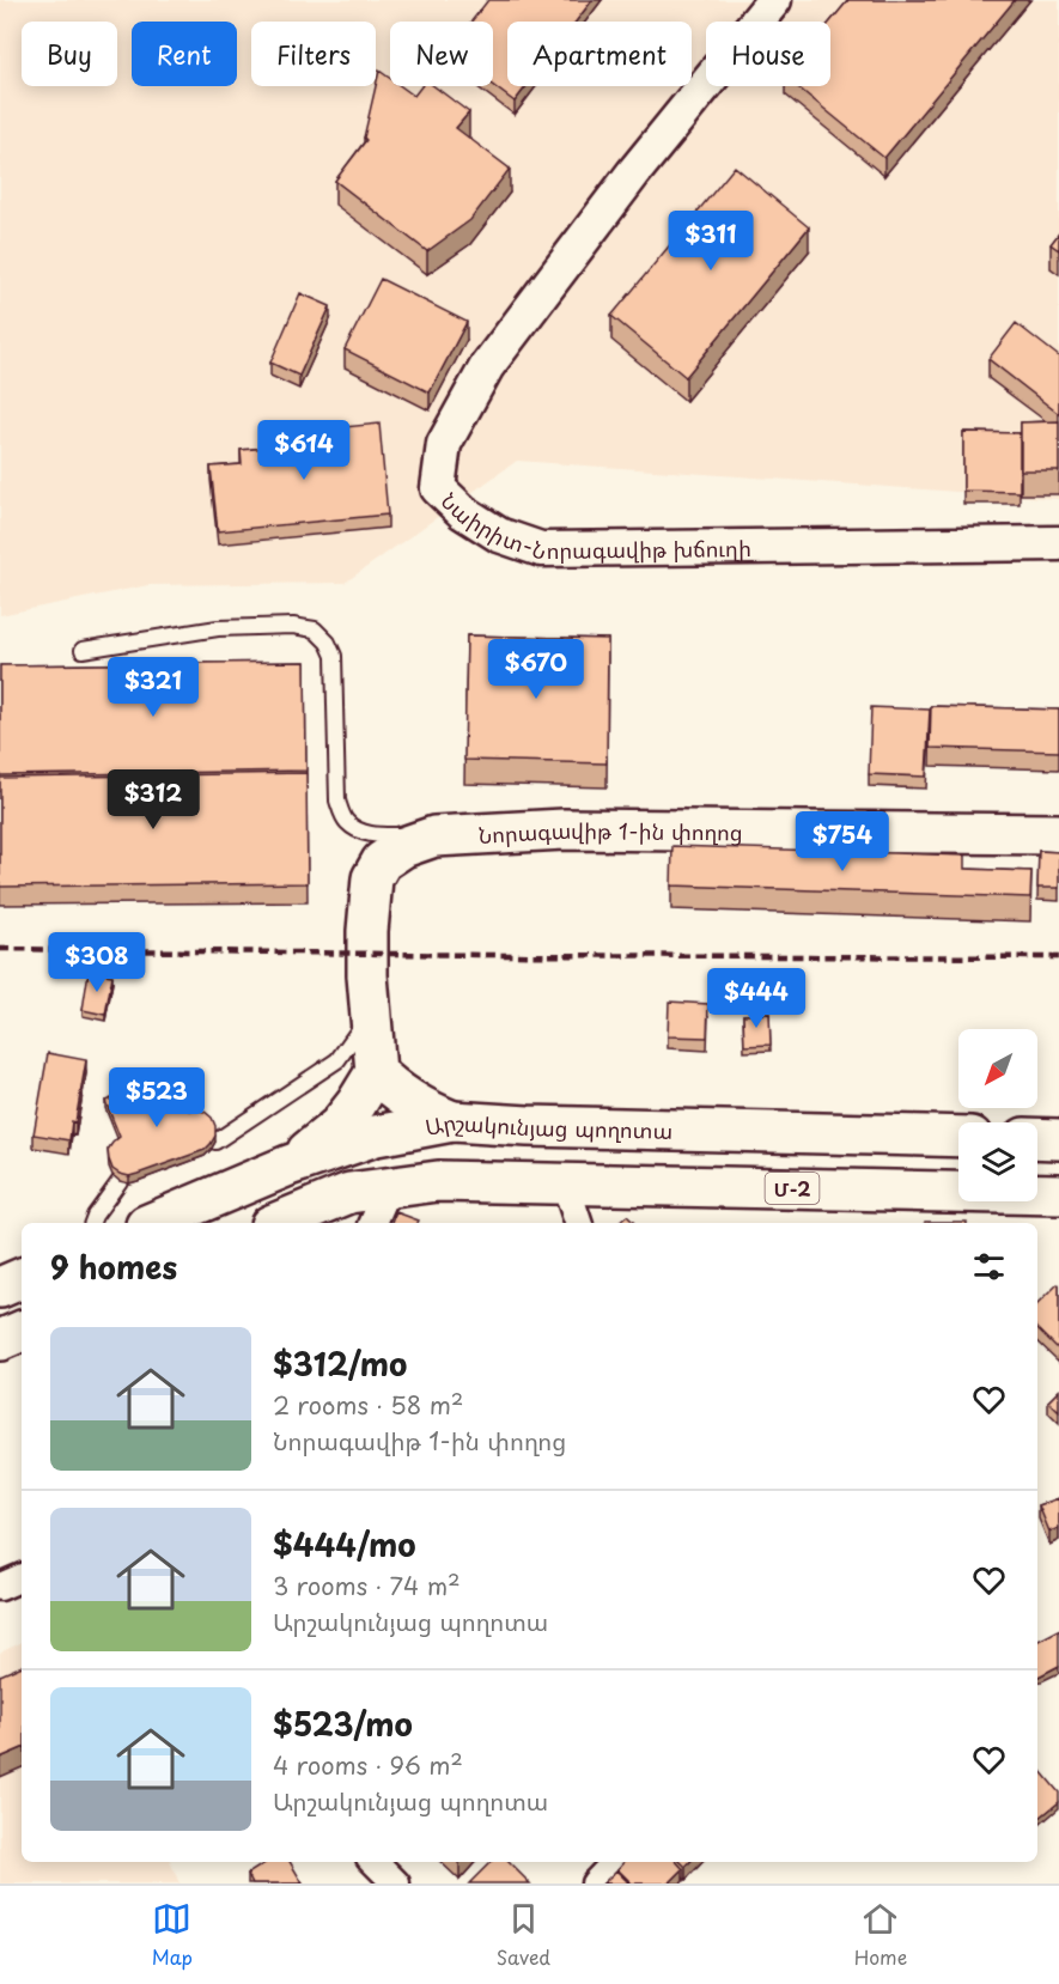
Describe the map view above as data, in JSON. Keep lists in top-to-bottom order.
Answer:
{
  "streets": {
    "main road": ["Նորագավիթ 1-ին փողոց", "Արշակունյաց պողոտա", "Մ-2"],
    "street": ["Նաիրիտ-Նորագավիթ խճուղի"]
  },
  "crossings": [
    ["Նորագավիթ 1-ին փողոց", "Արշակունյաց պողոտա"]
  ],
  "north": "bottom left",
  "page": {
    "chip": [
      "Buy",
      "Rent",
      "Filters",
      "New",
      "Apartment",
      "House"
    ],
    "price": [
      "$311",
      "$614",
      "$670",
      "$321",
      "$312",
      "$754",
      "$308",
      "$444",
      "$523"
    ],
    "heading": "9 homes",
    "list": [
      {
        "name": "$312/mo",
        "note": "2 rooms · 58 m² · Նորագավիթ 1-ին փողոց"
      },
      {
        "name": "$444/mo",
        "note": "3 rooms · 74 m² · Արշակունյաց պողոտա"
      },
      {
        "name": "$523/mo",
        "note": "4 rooms · 96 m² · Արշակունյաց պողոտա"
      }
    ],
    "tabs": ["Map", "Saved", "Home"]
  }
}
